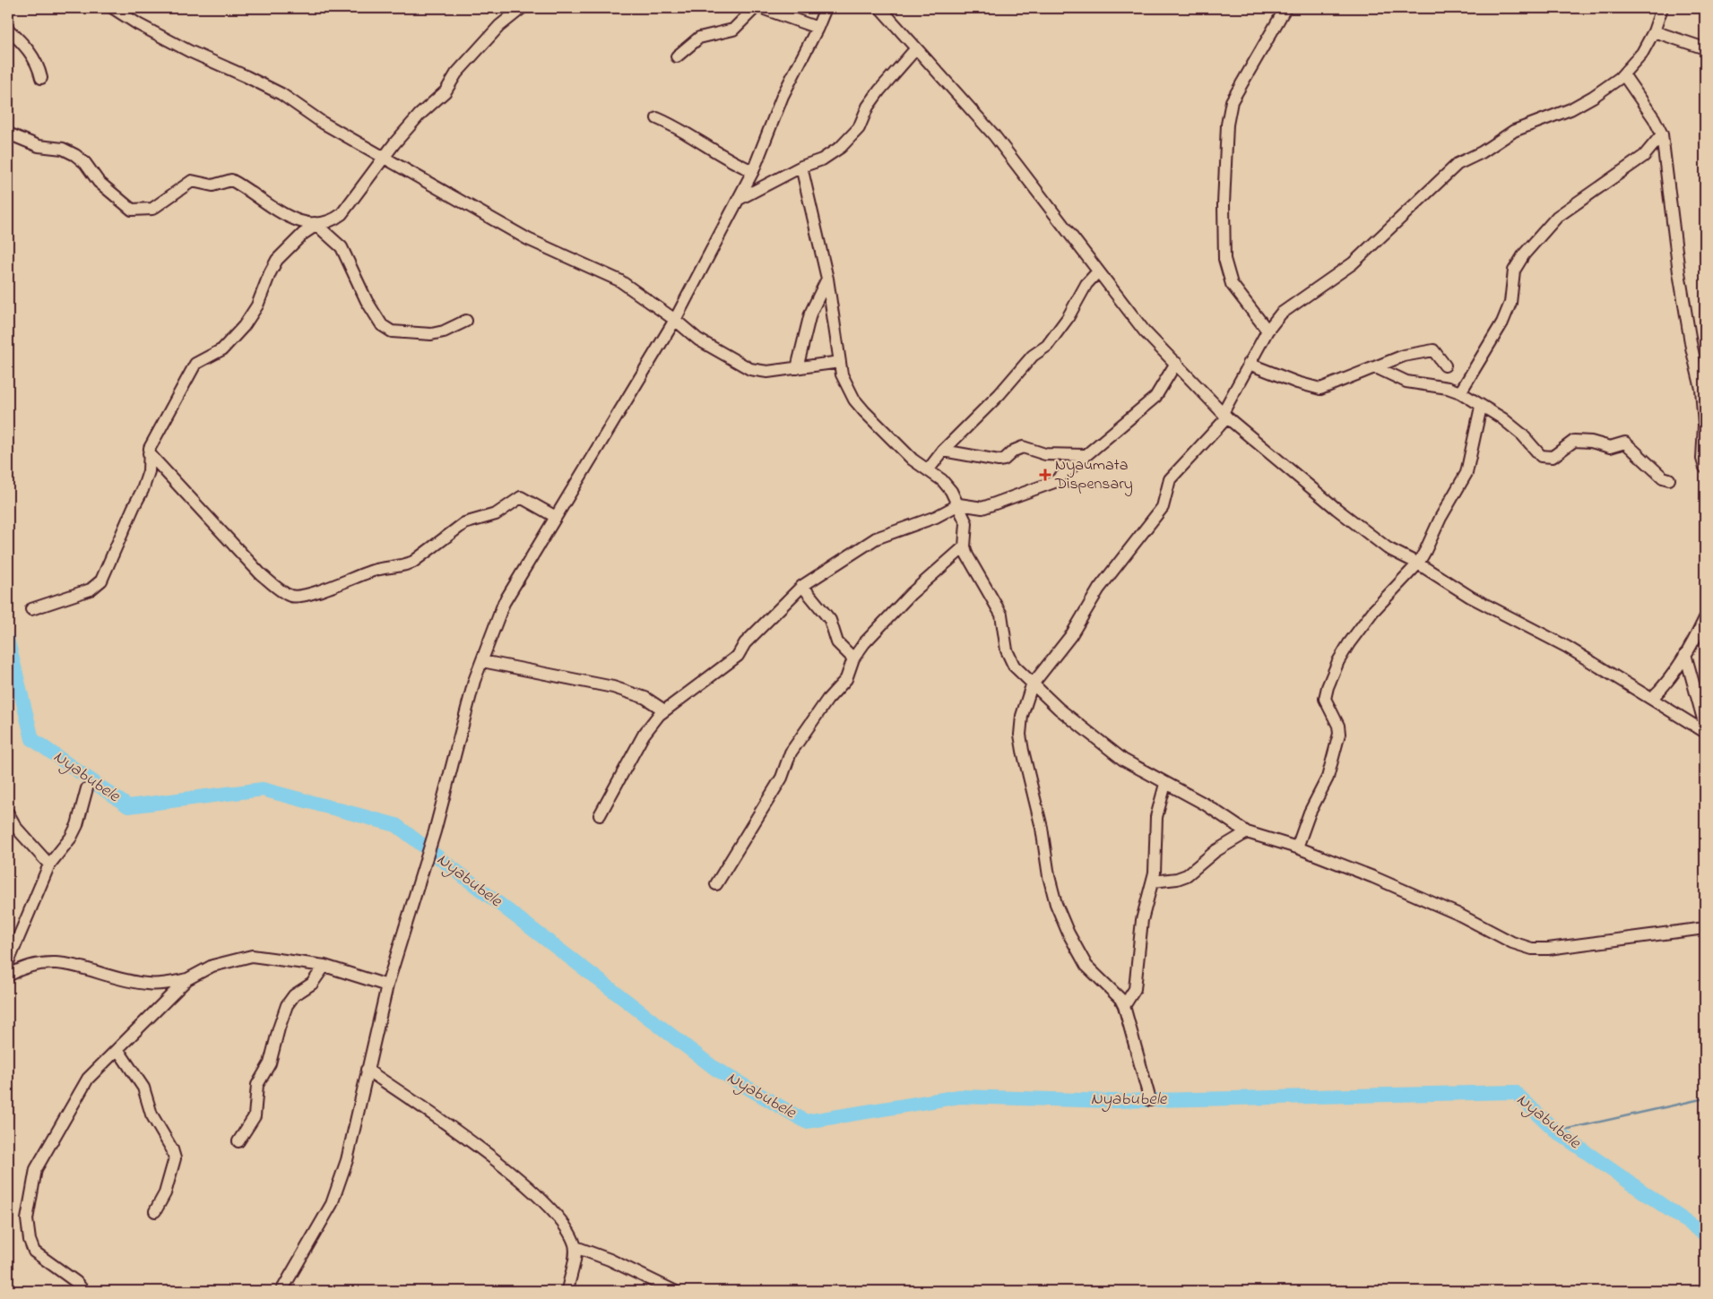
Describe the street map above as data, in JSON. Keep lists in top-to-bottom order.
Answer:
{
  "water": ["Nyabubele"],
  "places": {
    "health": ["Nyaumata Dispensary"]
  }
}
